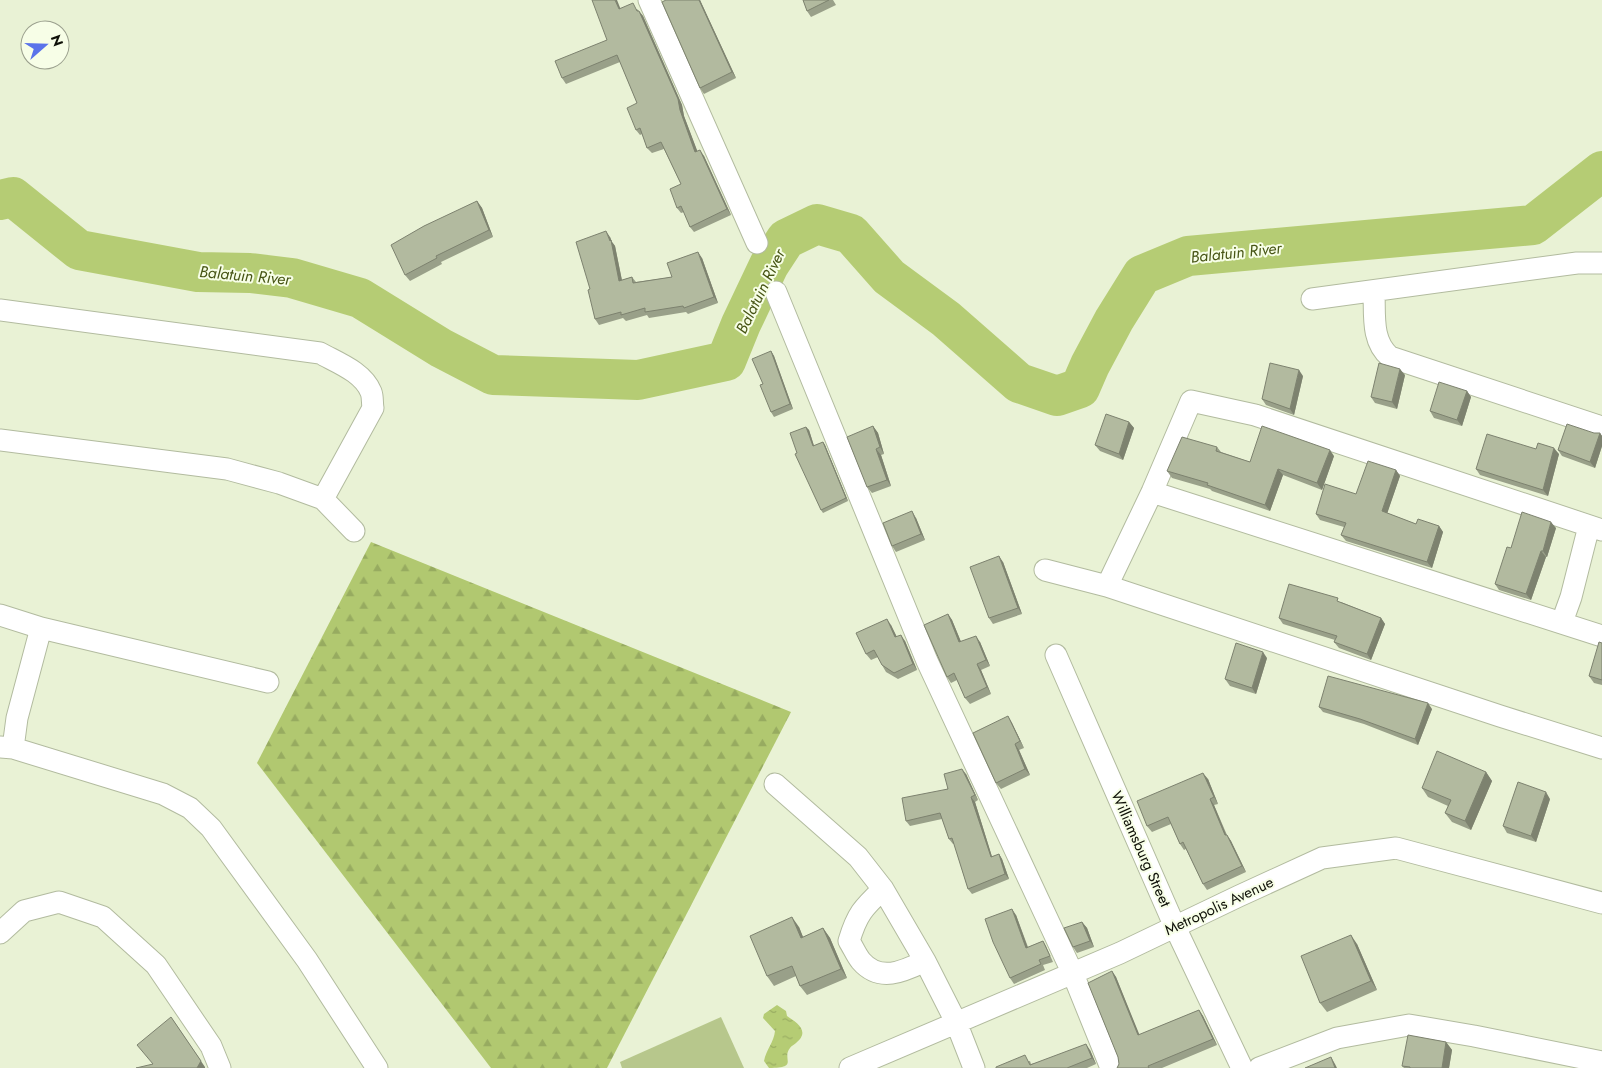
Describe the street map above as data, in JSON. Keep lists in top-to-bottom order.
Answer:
{
  "streets": {
    "street": ["Williamsburg Street", "Metropolis Avenue"]
  },
  "crossings": [
    ["Williamsburg Street", "Metropolis Avenue"]
  ],
  "water": ["Balatuin River"],
  "north": "right"
}
